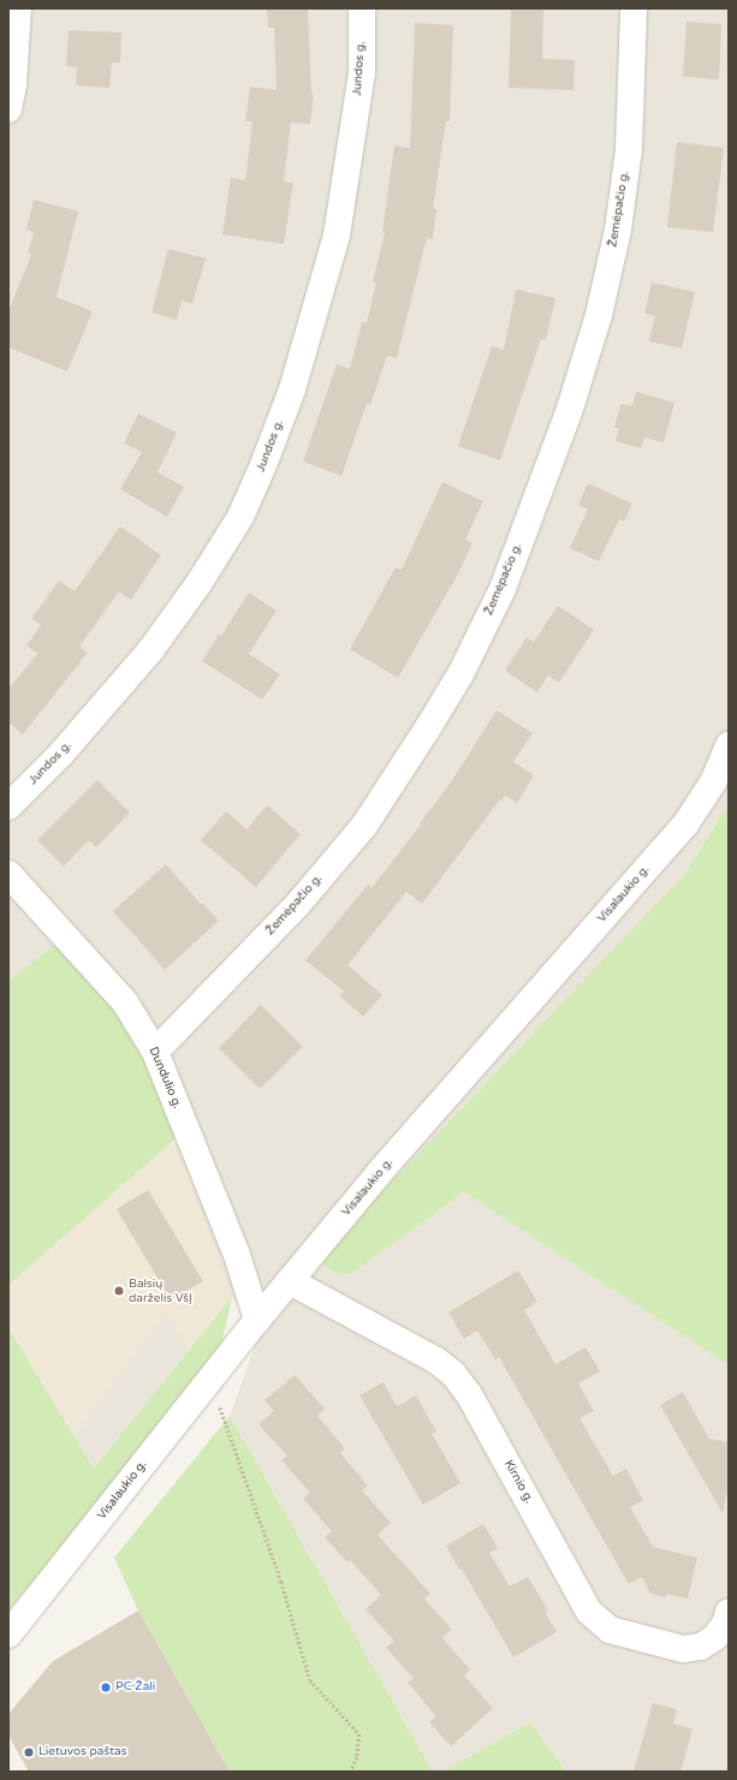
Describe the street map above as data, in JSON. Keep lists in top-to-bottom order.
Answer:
{
  "streets": {
    "street": [
      "Jundos g.",
      "Žemėpačio g.",
      "Visalaukio g.",
      "Dundulio g.",
      "Kirnio g."
    ]
  },
  "crossings": [
    ["Žemėpačio g.", "Dundulio g."],
    ["Visalaukio g.", "Dundulio g."],
    ["Visalaukio g.", "Kirnio g."]
  ],
  "places": ["Balsių darželis VšĮ", "PC Žali", "Lietuvos paštas"]
}
